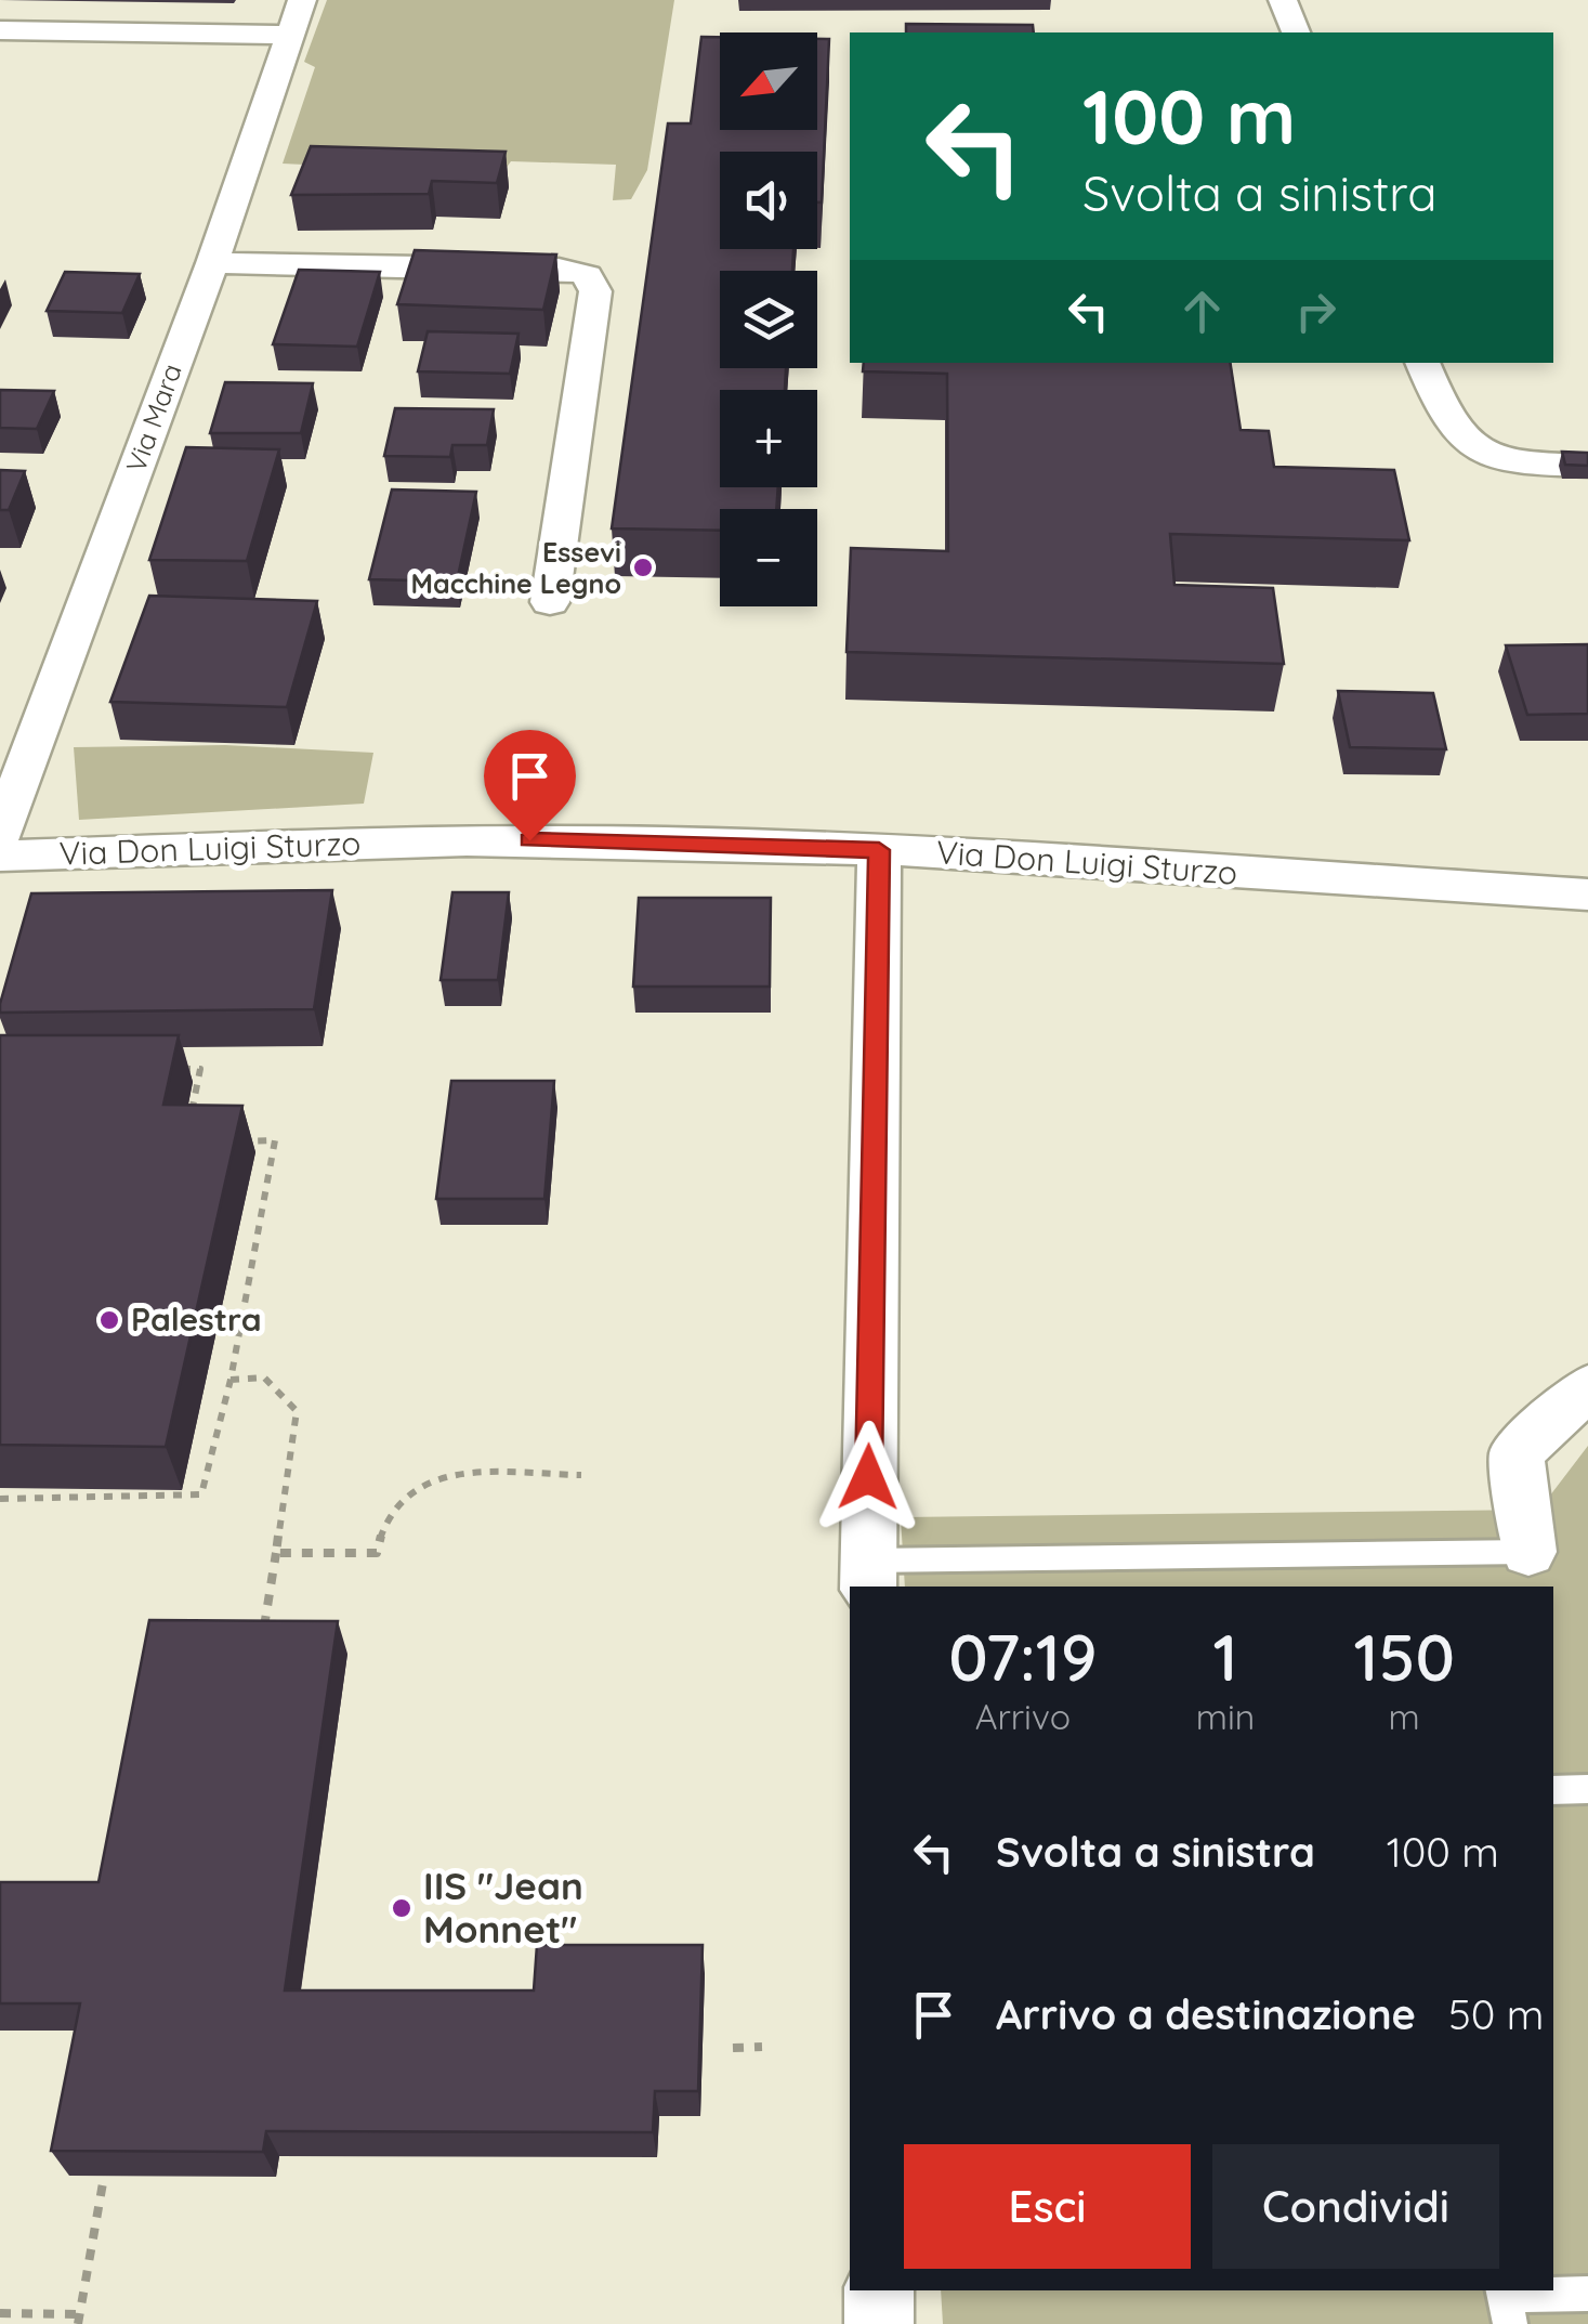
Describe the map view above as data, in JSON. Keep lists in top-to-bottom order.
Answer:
{
  "streets": {
    "street": ["Via Mara", "Via Don Luigi Sturzo"]
  },
  "places": ["Essevi Macchine Legno", "Palestra", "IIS \"Jean Monnet\""],
  "north": "bottom left",
  "page": {
    "map_buttons": ["+", "−"],
    "turn": ["100 m", "Svolta a sinistra"],
    "eta": [
      "07:19",
      "Arrivo",
      "1",
      "min",
      "150",
      "m"
    ],
    "list": [
      {
        "name": "Svolta a sinistra",
        "value": "100 m"
      },
      {
        "name": "Arrivo a destinazione",
        "value": "50 m"
      }
    ],
    "buttons": ["Esci", "Condividi"]
  }
}
